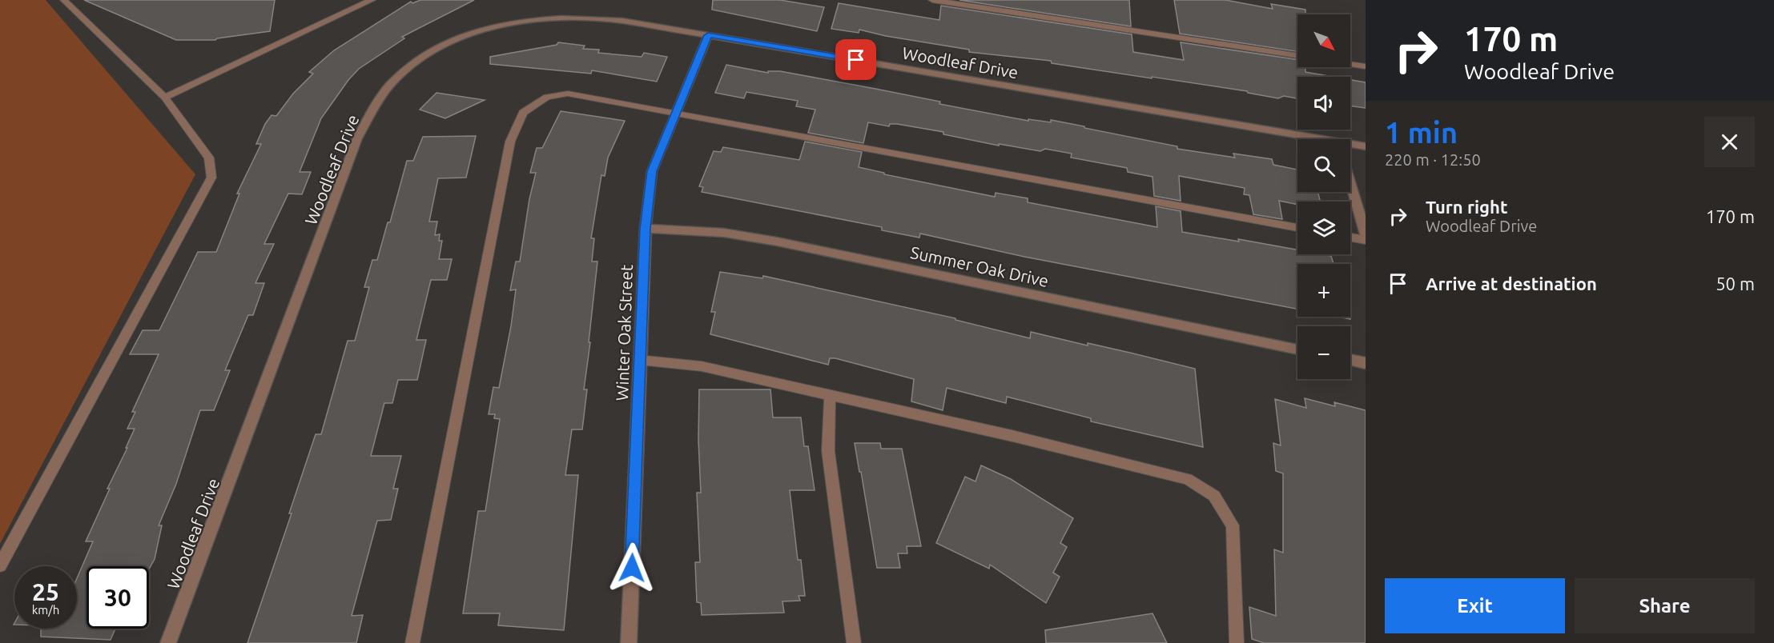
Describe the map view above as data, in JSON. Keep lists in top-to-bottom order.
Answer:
{
  "streets": {
    "street": ["Woodleaf Drive", "Summer Oak Drive", "Winter Oak Street"]
  },
  "crossings": [
    ["Woodleaf Drive", "Winter Oak Street"],
    ["Summer Oak Drive", "Winter Oak Street"]
  ],
  "north": "bottom right",
  "page": {
    "turn": ["170 m", "Woodleaf Drive"],
    "map_buttons": ["+", "−"],
    "heading": ["1 min", "220 m · 12:50"],
    "list": [
      {
        "name": "Turn right",
        "note": "Woodleaf Drive",
        "value": "170 m"
      },
      {
        "name": "Arrive at destination",
        "value": "50 m"
      }
    ],
    "speed": "25 km/h",
    "limit": "30",
    "buttons": ["Exit", "Share"]
  }
}
